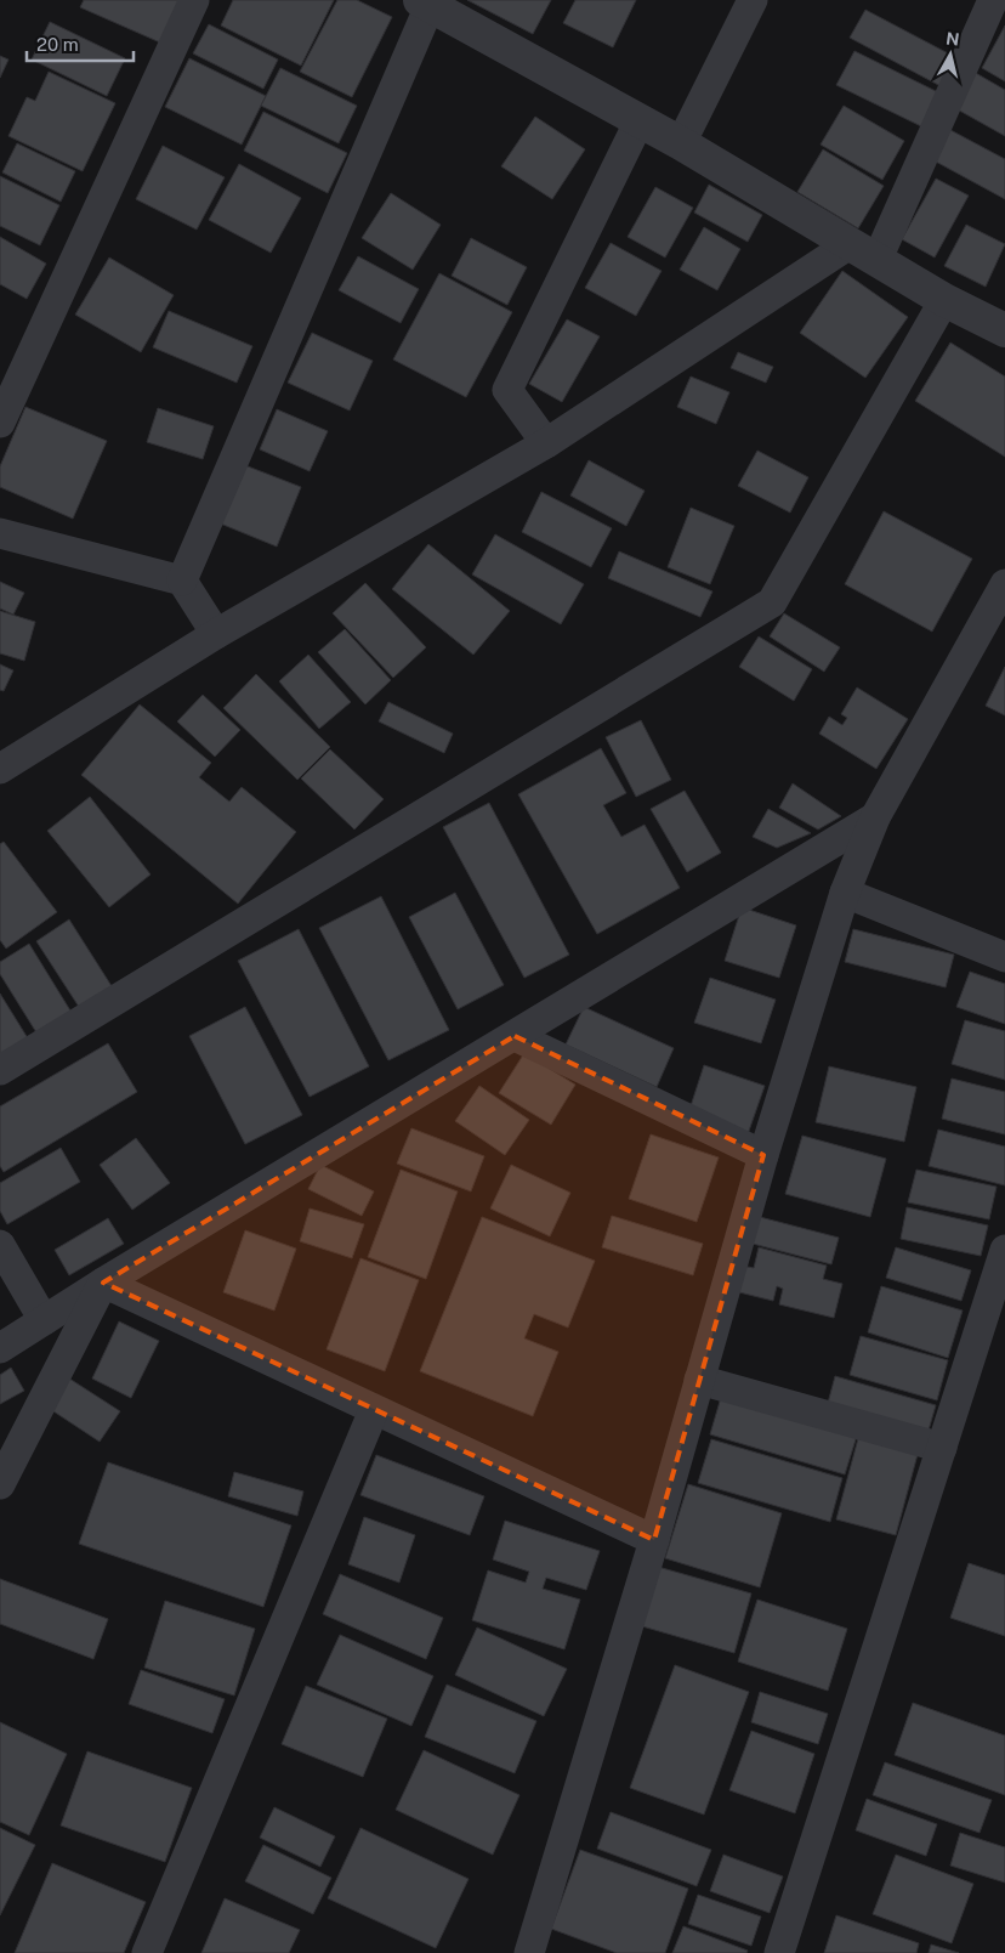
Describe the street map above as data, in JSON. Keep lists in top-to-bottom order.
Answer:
{
  "scale_bar": "20 m",
  "north": "top"
}
